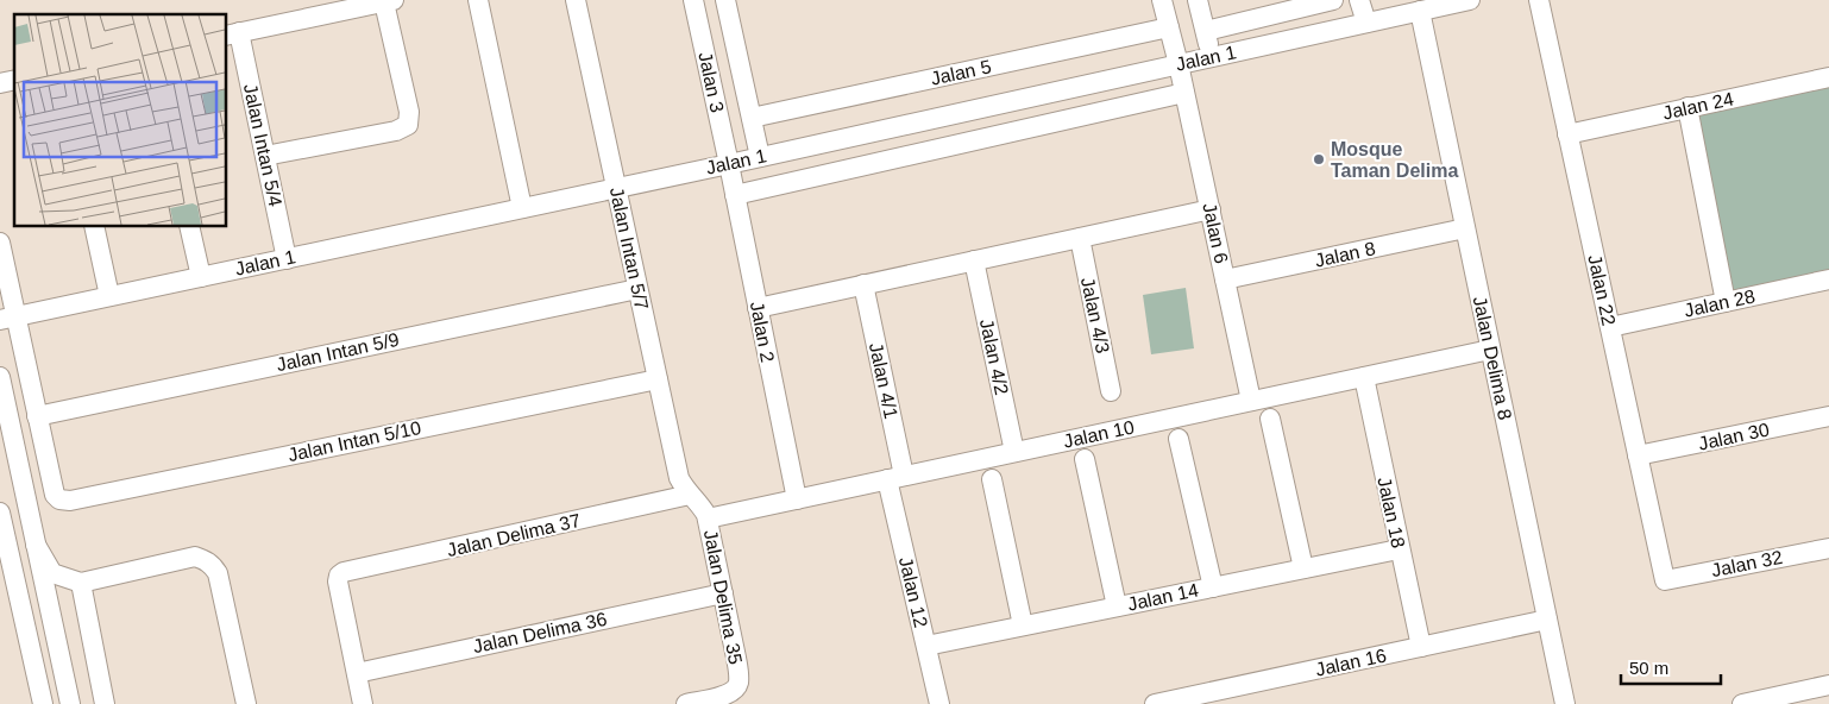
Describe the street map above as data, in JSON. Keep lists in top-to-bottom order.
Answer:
{
  "streets": {
    "street": [
      "Jalan 1",
      "Jalan 5",
      "Jalan 3",
      "Jalan 24",
      "Jalan Intan 5/4",
      "Jalan 6",
      "Jalan Intan 5/7",
      "Jalan 8",
      "Jalan 22",
      "Jalan 28",
      "Jalan 4/3",
      "Jalan 2",
      "Jalan Intan 5/9",
      "Jalan 4/2",
      "Jalan Delima 8",
      "Jalan 4/1",
      "Jalan 10",
      "Jalan 30",
      "Jalan Intan 5/10",
      "Jalan 18",
      "Jalan Delima 37",
      "Jalan 32",
      "Jalan 12",
      "Jalan Delima 35",
      "Jalan 14",
      "Jalan Delima 36",
      "Jalan 16"
    ]
  },
  "crossings": [
    ["Jalan 1", "Jalan 3"],
    ["Jalan 1", "Jalan Intan 5/4"],
    ["Jalan 1", "Jalan 6"],
    ["Jalan 1", "Jalan Intan 5/7"],
    ["Jalan 1", "Jalan 2"],
    ["Jalan 1", "Jalan Delima 8"],
    ["Jalan 5", "Jalan 6"],
    ["Jalan 3", "Jalan 2"],
    ["Jalan 24", "Jalan 22"],
    ["Jalan 6", "Jalan 8"],
    ["Jalan 6", "Jalan 10"],
    ["Jalan Intan 5/7", "Jalan Intan 5/9"],
    ["Jalan Intan 5/7", "Jalan Intan 5/10"],
    ["Jalan Intan 5/7", "Jalan Delima 37"],
    ["Jalan Intan 5/7", "Jalan Delima 35"],
    ["Jalan 8", "Jalan Delima 8"],
    ["Jalan 22", "Jalan 28"],
    ["Jalan 22", "Jalan 30"],
    ["Jalan 22", "Jalan 32"],
    ["Jalan 2", "Jalan 10"],
    ["Jalan Intan 5/9", "Jalan Intan 5/10"],
    ["Jalan 4/2", "Jalan 10"],
    ["Jalan Delima 8", "Jalan 10"],
    ["Jalan Delima 8", "Jalan 16"],
    ["Jalan 4/1", "Jalan 10"],
    ["Jalan 4/1", "Jalan 12"],
    ["Jalan 10", "Jalan 18"],
    ["Jalan 10", "Jalan 12"],
    ["Jalan 10", "Jalan Delima 35"],
    ["Jalan 18", "Jalan 14"],
    ["Jalan 18", "Jalan 16"],
    ["Jalan Delima 37", "Jalan Delima 35"],
    ["Jalan Delima 37", "Jalan Delima 36"],
    ["Jalan 12", "Jalan 14"],
    ["Jalan Delima 35", "Jalan Delima 36"]
  ],
  "places": ["Mosque Taman Delima"],
  "scale_bar": "50 m"
}
